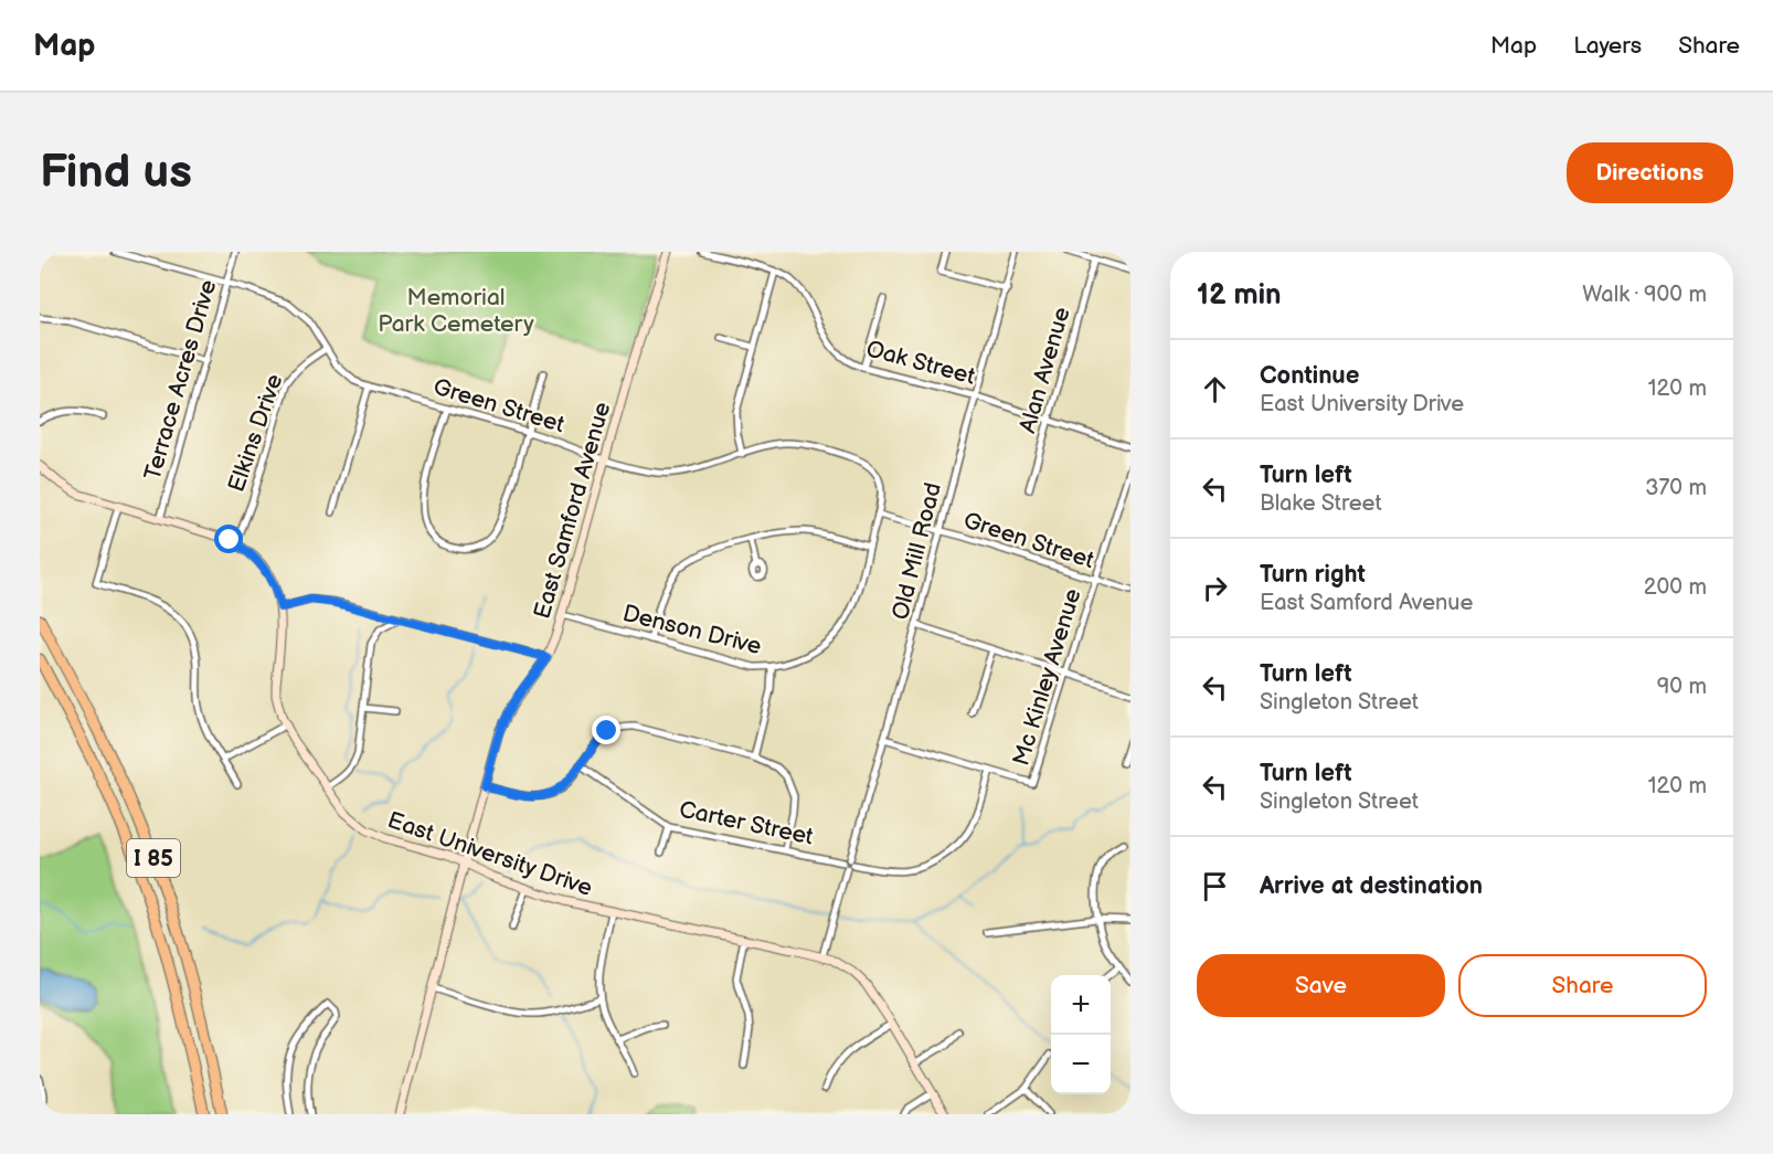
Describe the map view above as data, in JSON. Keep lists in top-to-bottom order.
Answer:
{
  "streets": {
    "highway": ["I 85"],
    "main road": ["East Samford Avenue", "East University Drive"],
    "street": [
      "Oak Street",
      "Alan Avenue",
      "Terrace Acres Drive",
      "Green Street",
      "Elkins Drive",
      "Old Mill Road",
      "Denson Drive",
      "Mc Kinley Avenue",
      "Carter Street"
    ]
  },
  "crossings": [
    ["Oak Street", "Alan Avenue"],
    ["Oak Street", "Old Mill Road"],
    ["Terrace Acres Drive", "Green Street"],
    ["Terrace Acres Drive", "East University Drive"],
    ["Green Street", "Elkins Drive"],
    ["Green Street", "East Samford Avenue"],
    ["Green Street", "Old Mill Road"],
    ["Green Street", "Denson Drive"],
    ["Green Street", "Mc Kinley Avenue"],
    ["Elkins Drive", "East University Drive"],
    ["East Samford Avenue", "Denson Drive"],
    ["East Samford Avenue", "East University Drive"],
    ["Old Mill Road", "Carter Street"],
    ["Old Mill Road", "East University Drive"],
    ["Mc Kinley Avenue", "Carter Street"]
  ],
  "parks": ["Memorial Park Cemetery"],
  "page": {
    "header": "Map",
    "nav": ["Map", "Layers", "Share"],
    "buttons": [
      "Directions",
      ["Save", "Share"]
    ],
    "title": "Find us",
    "heading": ["12 min", "Walk · 900 m"],
    "list": [
      ["Continue", "East University Drive", "120 m"],
      ["Turn left", "Blake Street", "370 m"],
      ["Turn right", "East Samford Avenue", "200 m"],
      ["Turn left", "Singleton Street", "90 m"],
      ["Turn left", "Singleton Street", "120 m"],
      "Arrive at destination"
    ],
    "map_buttons": ["+", "−"]
  }
}
